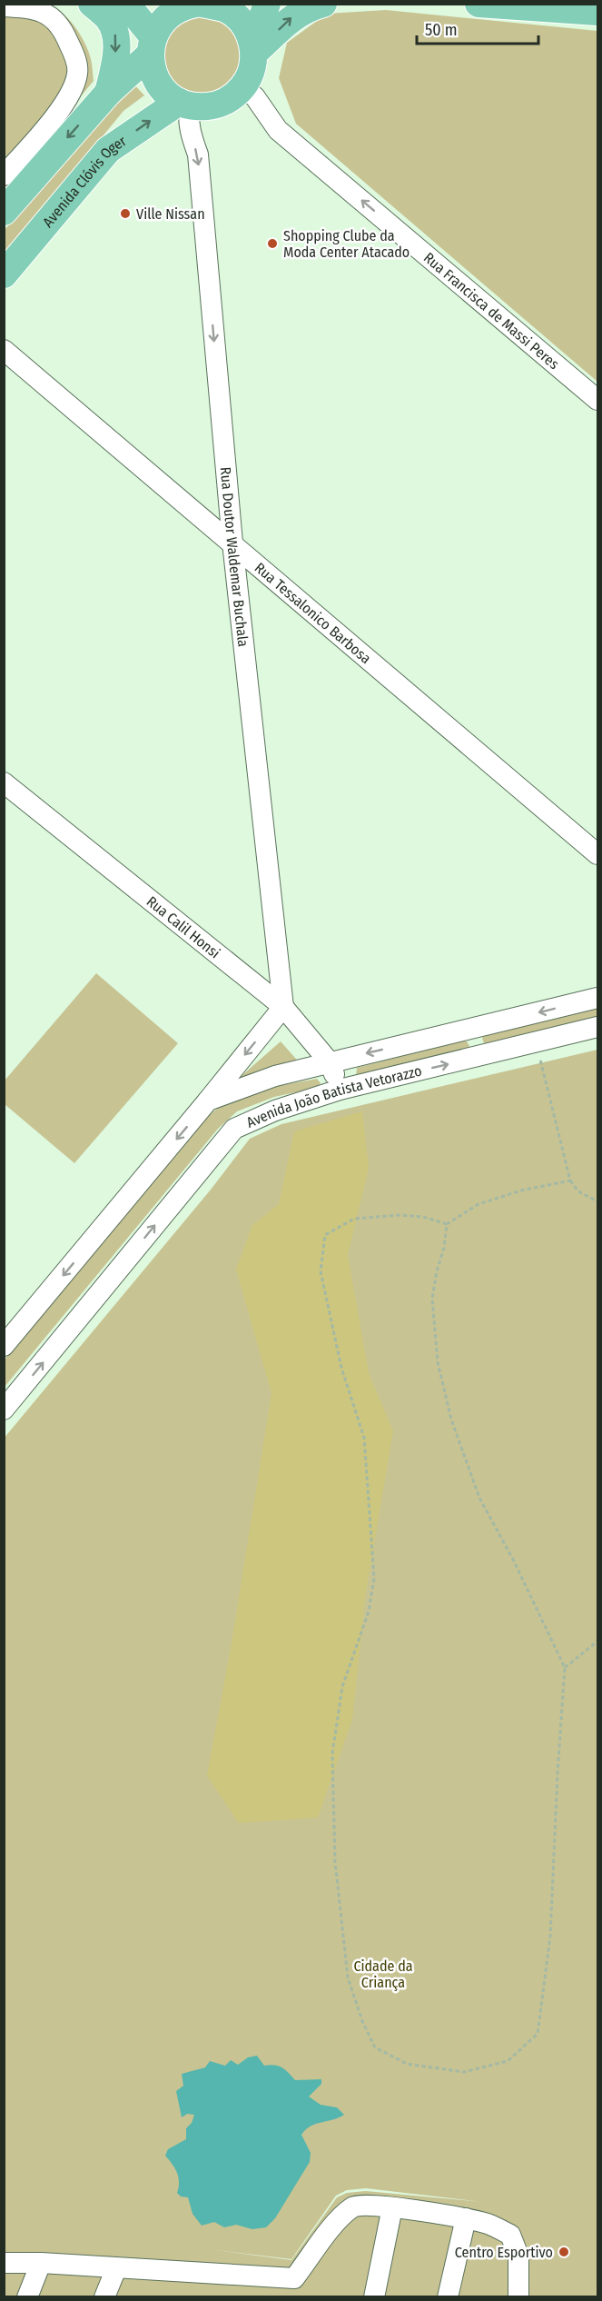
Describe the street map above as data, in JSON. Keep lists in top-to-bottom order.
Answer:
{
  "streets": {
    "main road": ["Avenida Clóvis Oger"],
    "street": [
      "Rua Francisca de Massi Peres",
      "Rua Doutor Waldemar Buchala",
      "Rua Tessalonico Barbosa",
      "Rua Calil Honsi",
      "Avenida João Batista Vetorazzo"
    ]
  },
  "crossings": [
    ["Avenida Clóvis Oger", "Rua Doutor Waldemar Buchala"],
    ["Rua Doutor Waldemar Buchala", "Rua Tessalonico Barbosa"],
    ["Rua Doutor Waldemar Buchala", "Rua Calil Honsi"],
    ["Rua Calil Honsi", "Avenida João Batista Vetorazzo"]
  ],
  "one_way": ["Rua Francisca de Massi Peres", "Rua Doutor Waldemar Buchala"],
  "parks": ["Cidade da Criança"],
  "places": ["Ville Nissan", "Shopping Clube da Moda Center Atacado", "Centro Esportivo"],
  "scale_bar": "50 m"
}
